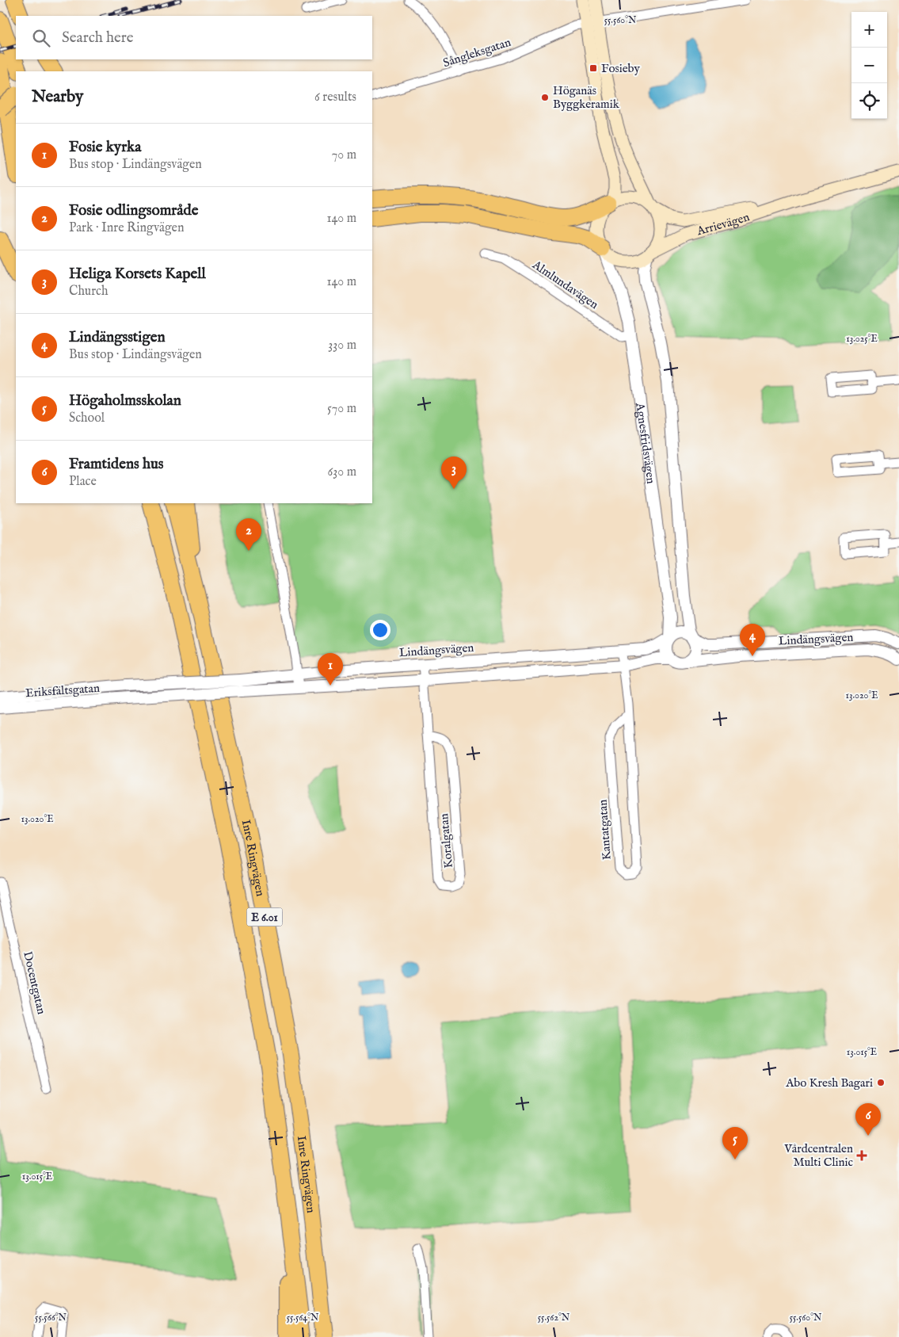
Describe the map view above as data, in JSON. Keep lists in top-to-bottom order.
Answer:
{
  "streets": {
    "highway": ["Inre Ringvägen", "E 6.01"],
    "main road": ["Arrievägen"],
    "street": [
      "Sångleksgatan",
      "Almlundavägen",
      "Agnesfridsvägen",
      "Lindängsvägen",
      "Eriksfältsgatan",
      "Kantatgatan",
      "Koralgatan",
      "Docentgatan"
    ]
  },
  "crossings": [
    ["Arrievägen", "Agnesfridsvägen"],
    ["Almlundavägen", "Agnesfridsvägen"],
    ["Agnesfridsvägen", "Lindängsvägen"],
    ["Lindängsvägen", "Eriksfältsgatan"],
    ["Lindängsvägen", "Kantatgatan"],
    ["Lindängsvägen", "Koralgatan"]
  ],
  "places": {
    "transit": ["Fosieby"],
    "other": ["Höganäs Byggkeramik", "Abo Kresh Bagari"],
    "health": ["Vårdcentralen Multi Clinic"]
  },
  "page": {
    "map_buttons": ["+", "−"],
    "search": "Search here",
    "heading": ["Nearby", "6 results"],
    "list": [
      {
        "mark": "1",
        "name": "Fosie kyrka",
        "note": "Bus stop · Lindängsvägen",
        "value": "70 m"
      },
      {
        "mark": "2",
        "name": "Fosie odlingsområde",
        "note": "Park · Inre Ringvägen",
        "value": "140 m"
      },
      {
        "mark": "3",
        "name": "Heliga Korsets Kapell",
        "note": "Church",
        "value": "140 m"
      },
      {
        "mark": "4",
        "name": "Lindängsstigen",
        "note": "Bus stop · Lindängsvägen",
        "value": "330 m"
      },
      {
        "mark": "5",
        "name": "Högaholmsskolan",
        "note": "School",
        "value": "570 m"
      },
      {
        "mark": "6",
        "name": "Framtidens hus",
        "note": "Place",
        "value": "630 m"
      }
    ],
    "pins": [
      "3",
      "2",
      "4",
      "1",
      "6",
      "5"
    ]
  },
  "coordinates": [
    "55.560°N",
    "13.025°E",
    "13.020°E",
    "13.015°E",
    "55.566°N",
    "55.564°N",
    "55.562°N"
  ]
}
